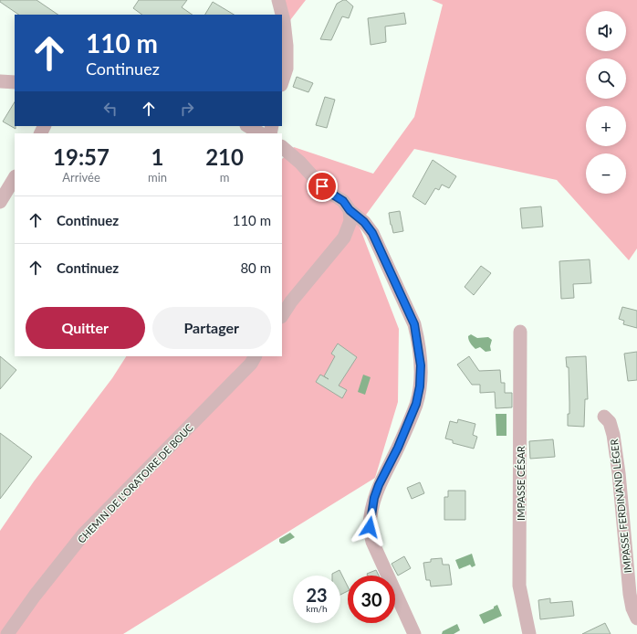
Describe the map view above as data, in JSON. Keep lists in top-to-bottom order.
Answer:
{
  "streets": {
    "street": ["CHEMIN DE L'ORATOIRE DE BOUC", "IMPASSE CÉSAR", "IMPASSE FERDINAND LÉGER"]
  },
  "page": {
    "map_buttons": ["+", "−"],
    "turn": ["110 m", "Continuez"],
    "eta": [
      "19:57",
      "Arrivée",
      "1",
      "min",
      "210",
      "m"
    ],
    "list": [
      {
        "name": "Continuez",
        "value": "110 m"
      },
      {
        "name": "Continuez",
        "value": "80 m"
      }
    ],
    "buttons": ["Quitter", "Partager"],
    "speed": "23 km/h",
    "limit": "30"
  }
}
